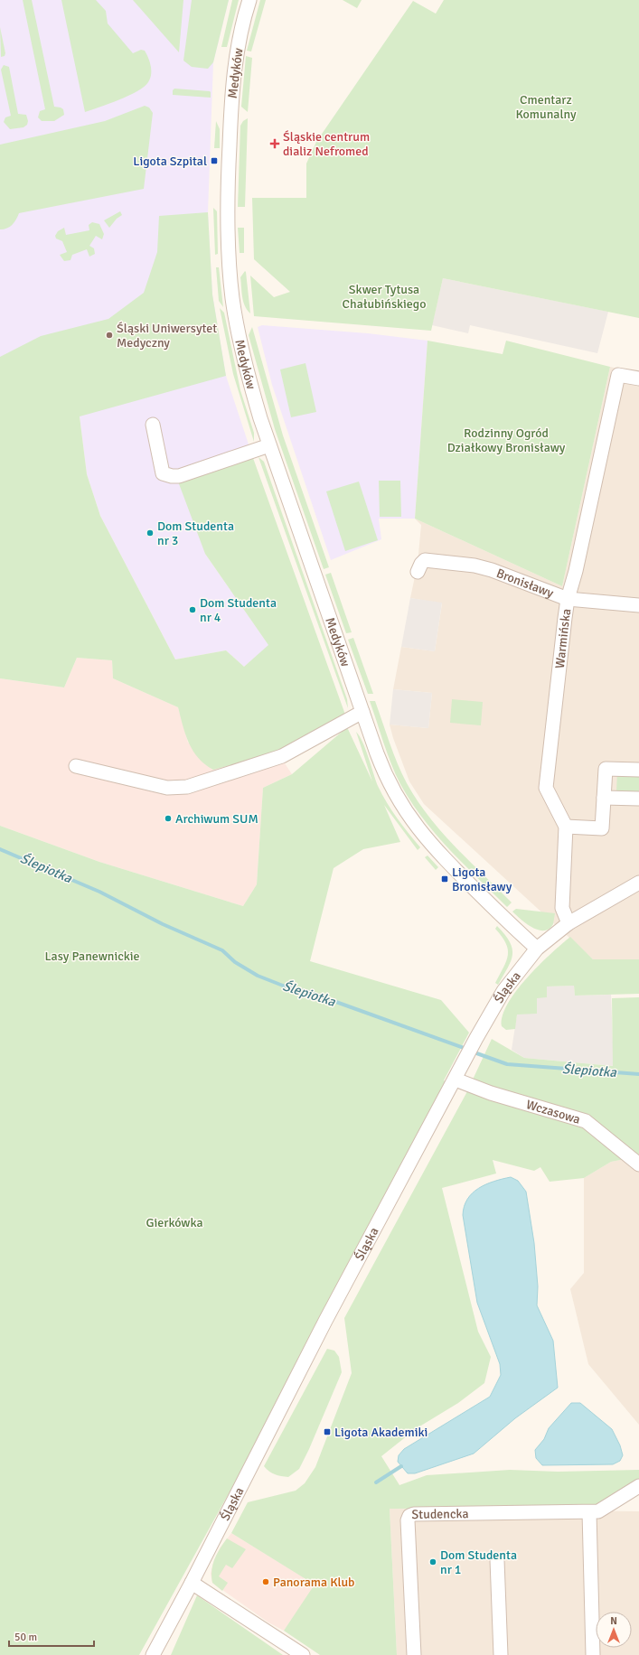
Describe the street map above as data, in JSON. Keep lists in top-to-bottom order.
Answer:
{
  "streets": {
    "street": [
      "Medyków",
      "Bronisławy",
      "Warmińska",
      "Śląska",
      "Wczasowa",
      "Studencka"
    ]
  },
  "crossings": [
    ["Medyków", "Śląska"],
    ["Bronisławy", "Warmińska"],
    ["Warmińska", "Śląska"],
    ["Śląska", "Wczasowa"]
  ],
  "water": ["Ślepiotka"],
  "parks": [
    "Cmentarz Komunalny",
    "Skwer Tytusa Chałubińskiego",
    "Rodzinny Ogród Działkowy Bronisławy",
    "Lasy Panewnickie",
    "Gierkówka"
  ],
  "places": {
    "health": ["Śląskie centrum dializ Nefromed"],
    "transit": ["Ligota Szpital", "Ligota Bronisławy", "Ligota Akademiki"],
    "other": [
      "Śląski Uniwersytet Medyczny",
      "Dom Studenta nr 3",
      "Dom Studenta nr 4",
      "Archiwum SUM",
      "Dom Studenta nr 1",
      "Panorama Klub"
    ]
  },
  "scale_bar": "50 m",
  "north": "top"
}
